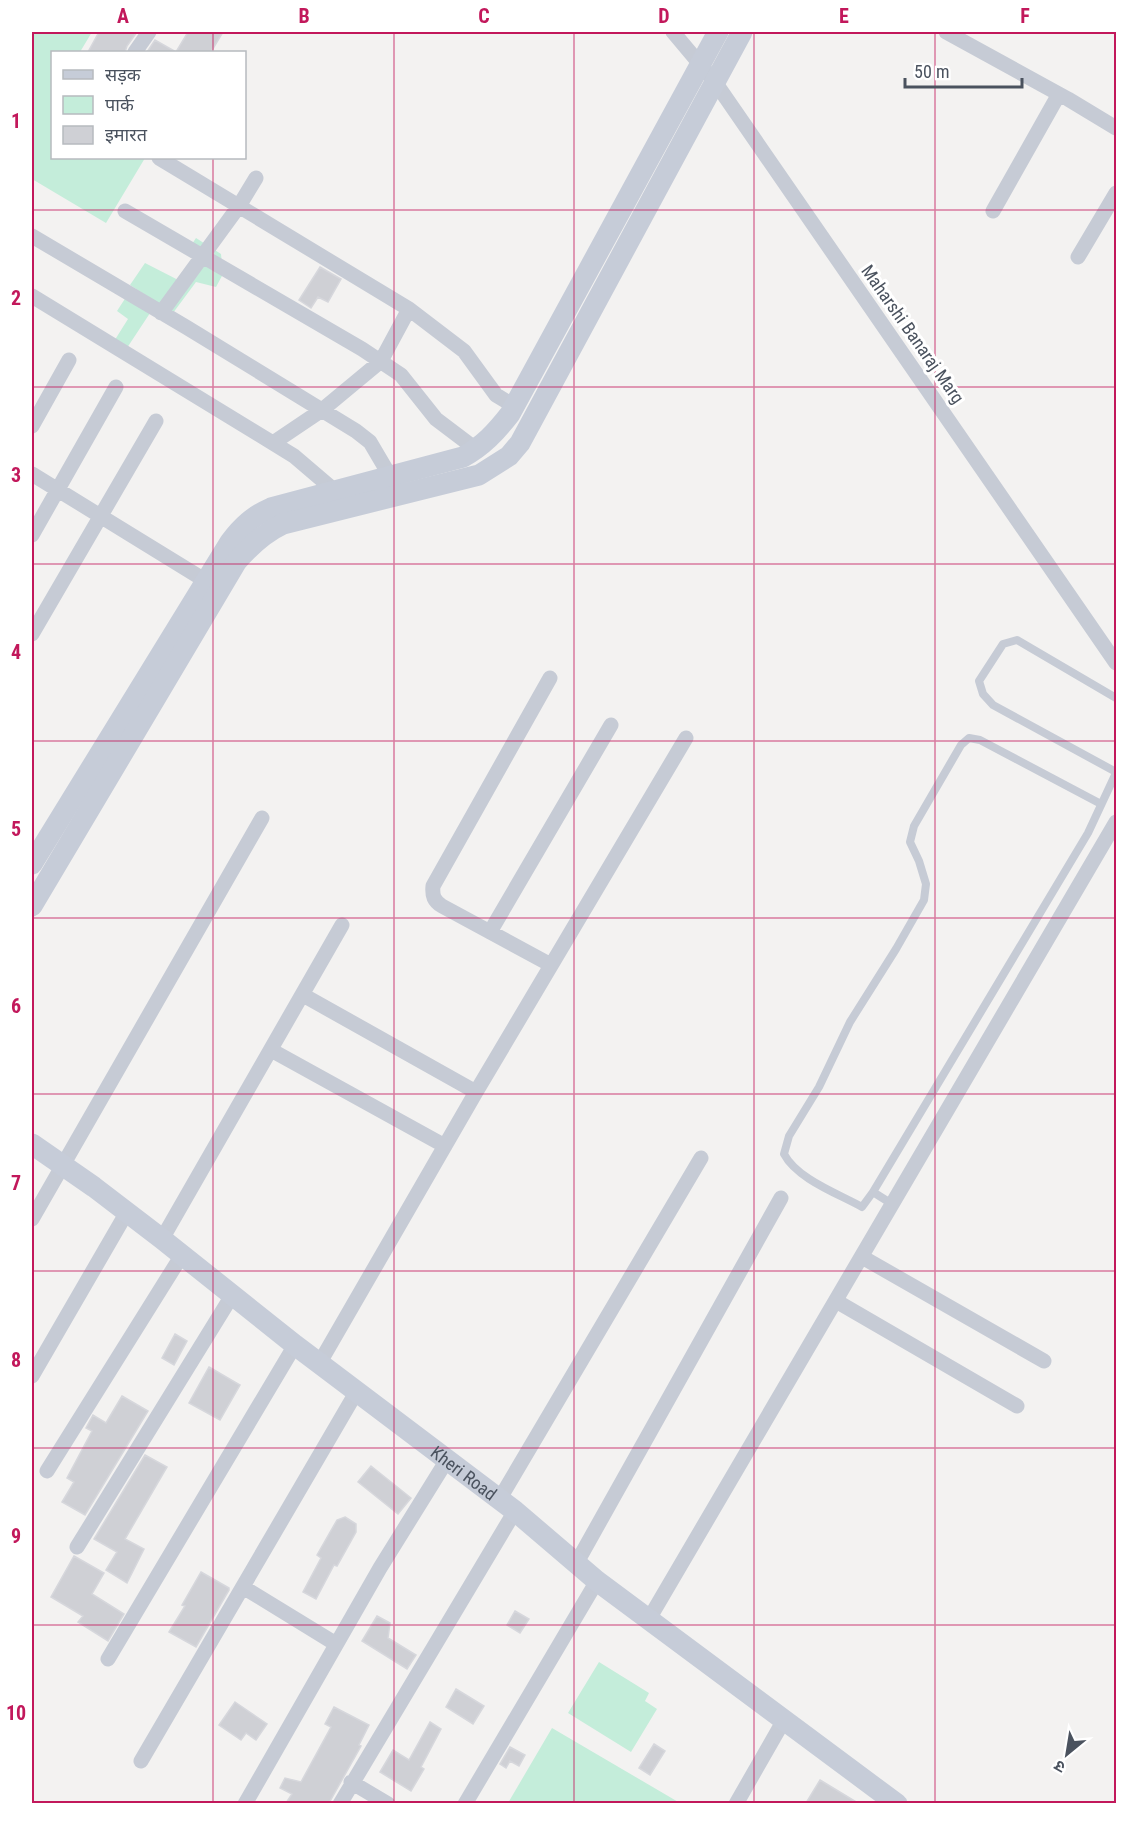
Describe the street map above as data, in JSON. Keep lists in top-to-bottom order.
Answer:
{
  "streets": {
    "street": ["Maharshi Banaraj Marg", "Kheri Road"]
  },
  "legend": ["सड़क", "पार्क", "इमारत"],
  "scale_bar": "50 m",
  "north": "bottom left",
  "grid": {
    "columns": [
      "A",
      "B",
      "C",
      "D",
      "E",
      "F"
    ],
    "rows": [
      "1",
      "2",
      "3",
      "4",
      "5",
      "6",
      "7",
      "8",
      "9",
      "10"
    ]
  }
}
